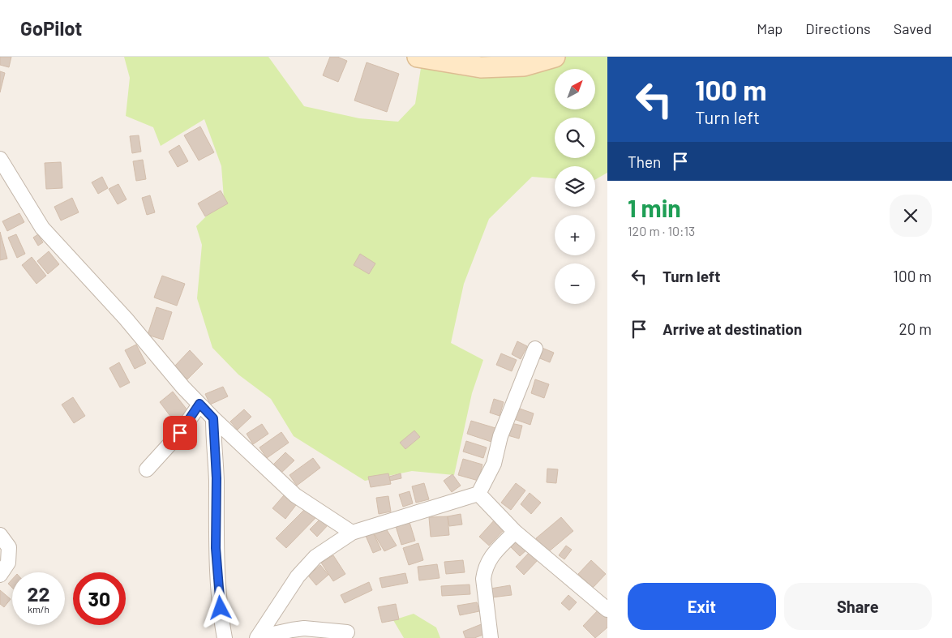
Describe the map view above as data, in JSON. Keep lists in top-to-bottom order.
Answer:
{
  "north": "top right",
  "page": {
    "header": "GoPilot",
    "nav": ["Map", "Directions", "Saved"],
    "turn": ["100 m", "Turn left"],
    "map_buttons": ["+", "−"],
    "then": "Then",
    "heading": ["1 min", "120 m · 10:13"],
    "list": [
      {
        "name": "Turn left",
        "value": "100 m"
      },
      {
        "name": "Arrive at destination",
        "value": "20 m"
      }
    ],
    "speed": "22 km/h",
    "limit": "30",
    "buttons": ["Exit", "Share"]
  }
}
